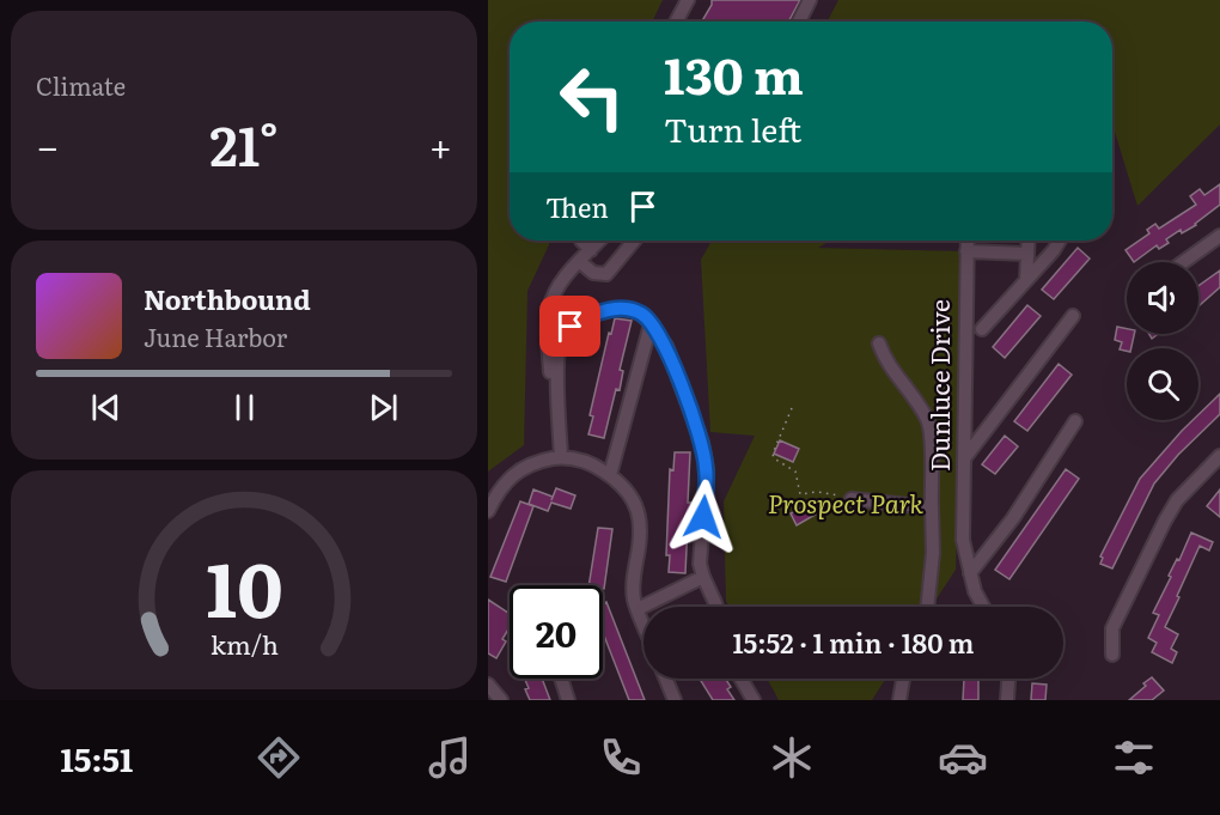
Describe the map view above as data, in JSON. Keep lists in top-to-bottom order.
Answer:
{
  "streets": {
    "street": ["Dunluce Drive"]
  },
  "parks": ["Prospect Park"],
  "page": {
    "tile": "Climate",
    "turn": ["130 m", "Turn left"],
    "heat": ["−", "21°", "+"],
    "then": "Then",
    "song": ["Northbound", "June Harbor"],
    "limit": "20",
    "trip": "15:52 · 1 min · 180 m",
    "tabs": "15:51",
    "gauge": ["10", "km/h"]
  }
}
